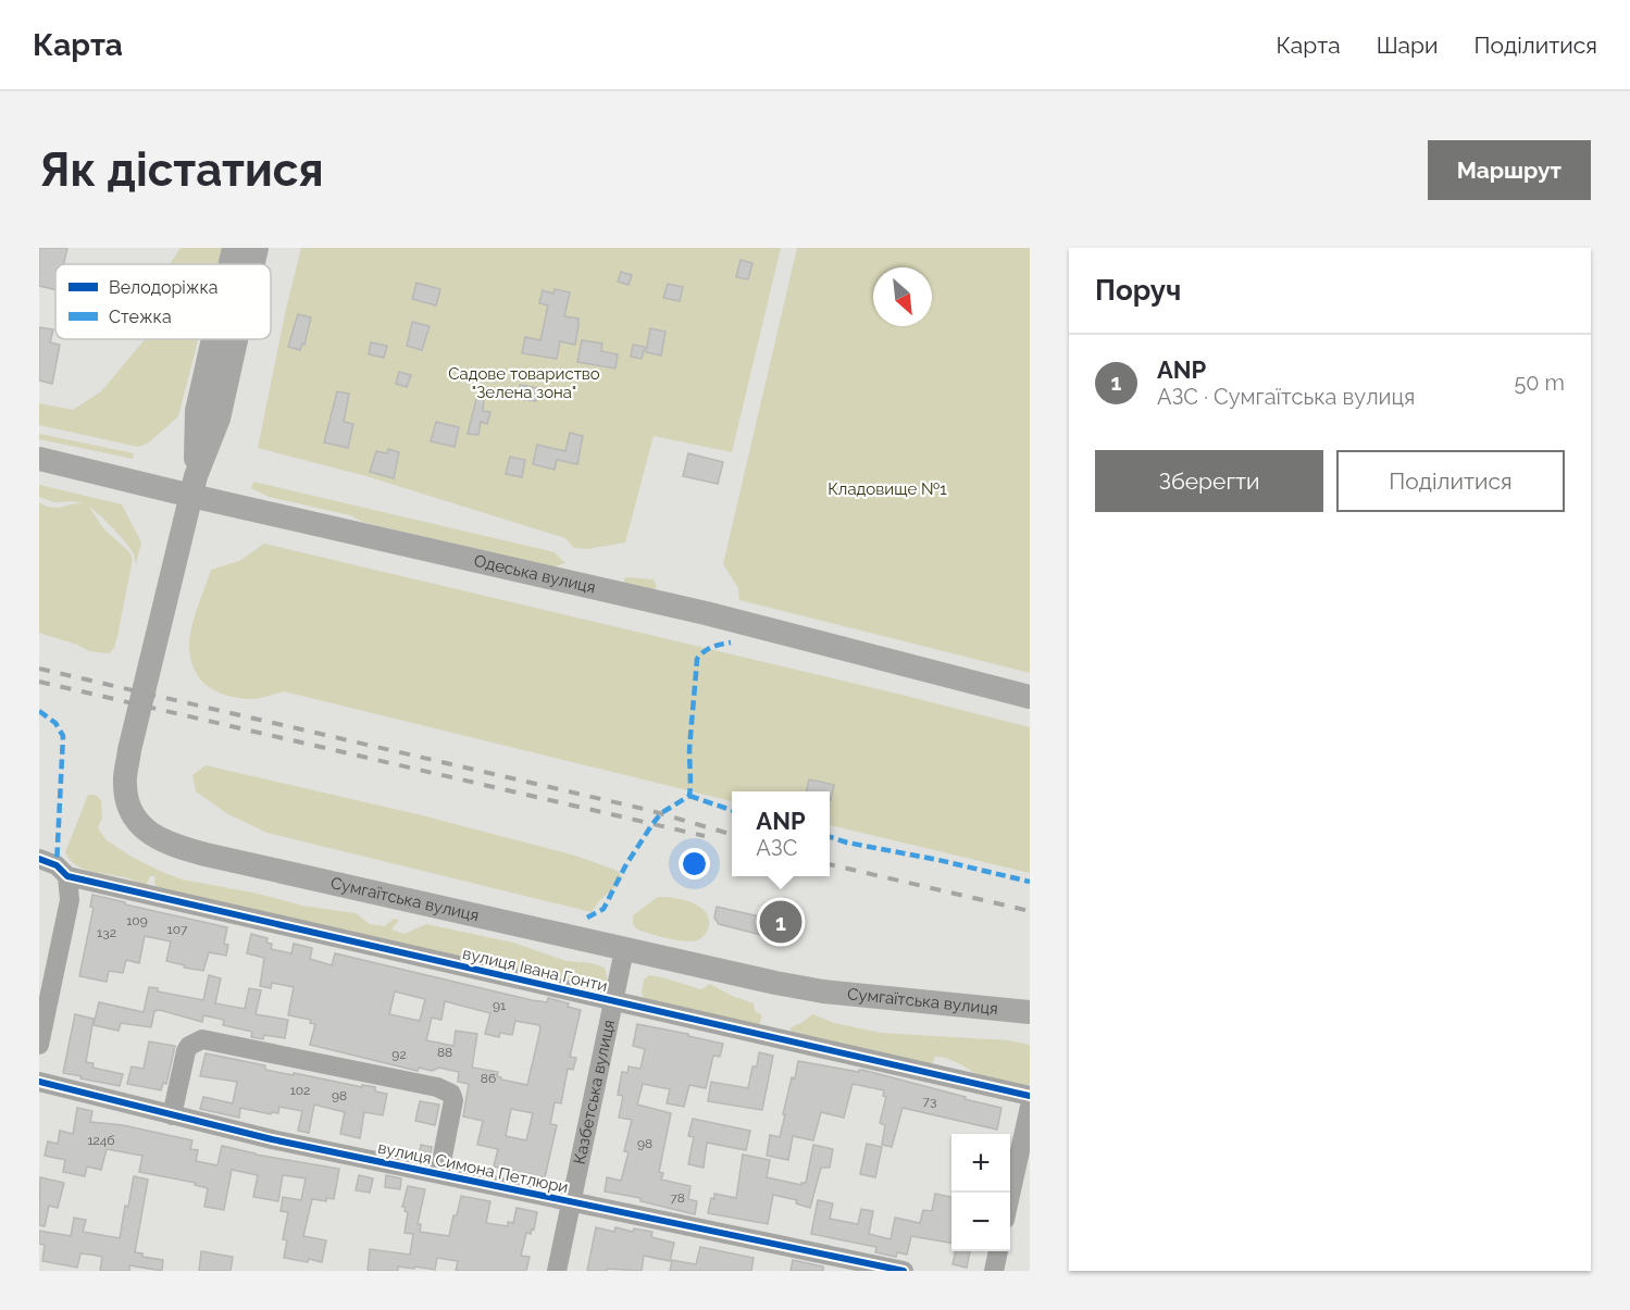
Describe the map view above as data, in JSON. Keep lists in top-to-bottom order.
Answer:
{
  "streets": {
    "main road": ["Одеська вулиця", "Сумгаїтська вулиця"],
    "street": ["вулиця Івана Гонти", "Казбетська вулиця", "вулиця Симона Петлюри"]
  },
  "crossings": [
    ["Одеська вулиця", "Сумгаїтська вулиця"],
    ["Сумгаїтська вулиця", "Казбетська вулиця"],
    ["вулиця Івана Гонти", "Казбетська вулиця"],
    ["Казбетська вулиця", "вулиця Симона Петлюри"]
  ],
  "parks": ["Садове товариство \"Зелена зона\"", "Кладовище №1"],
  "house_numbers": [
    "109",
    "107",
    "132",
    "91",
    "88",
    "92",
    "86",
    "102",
    "98",
    "73",
    "124б",
    "98",
    "78"
  ],
  "legend": ["Велодоріжка", "Стежка"],
  "north": "bottom right",
  "page": {
    "header": "Карта",
    "nav": ["Карта", "Шари", "Поділитися"],
    "buttons": [
      "Маршрут",
      ["Зберегти", "Поділитися"]
    ],
    "title": "Як дістатися",
    "heading": "Поруч",
    "list": [
      {
        "mark": "1",
        "name": "ANP",
        "note": "АЗС · Сумгаїтська вулиця",
        "value": "50 m"
      }
    ],
    "popup": ["ANP", "АЗС"],
    "pins": "1",
    "map_buttons": ["+", "−"]
  }
}
